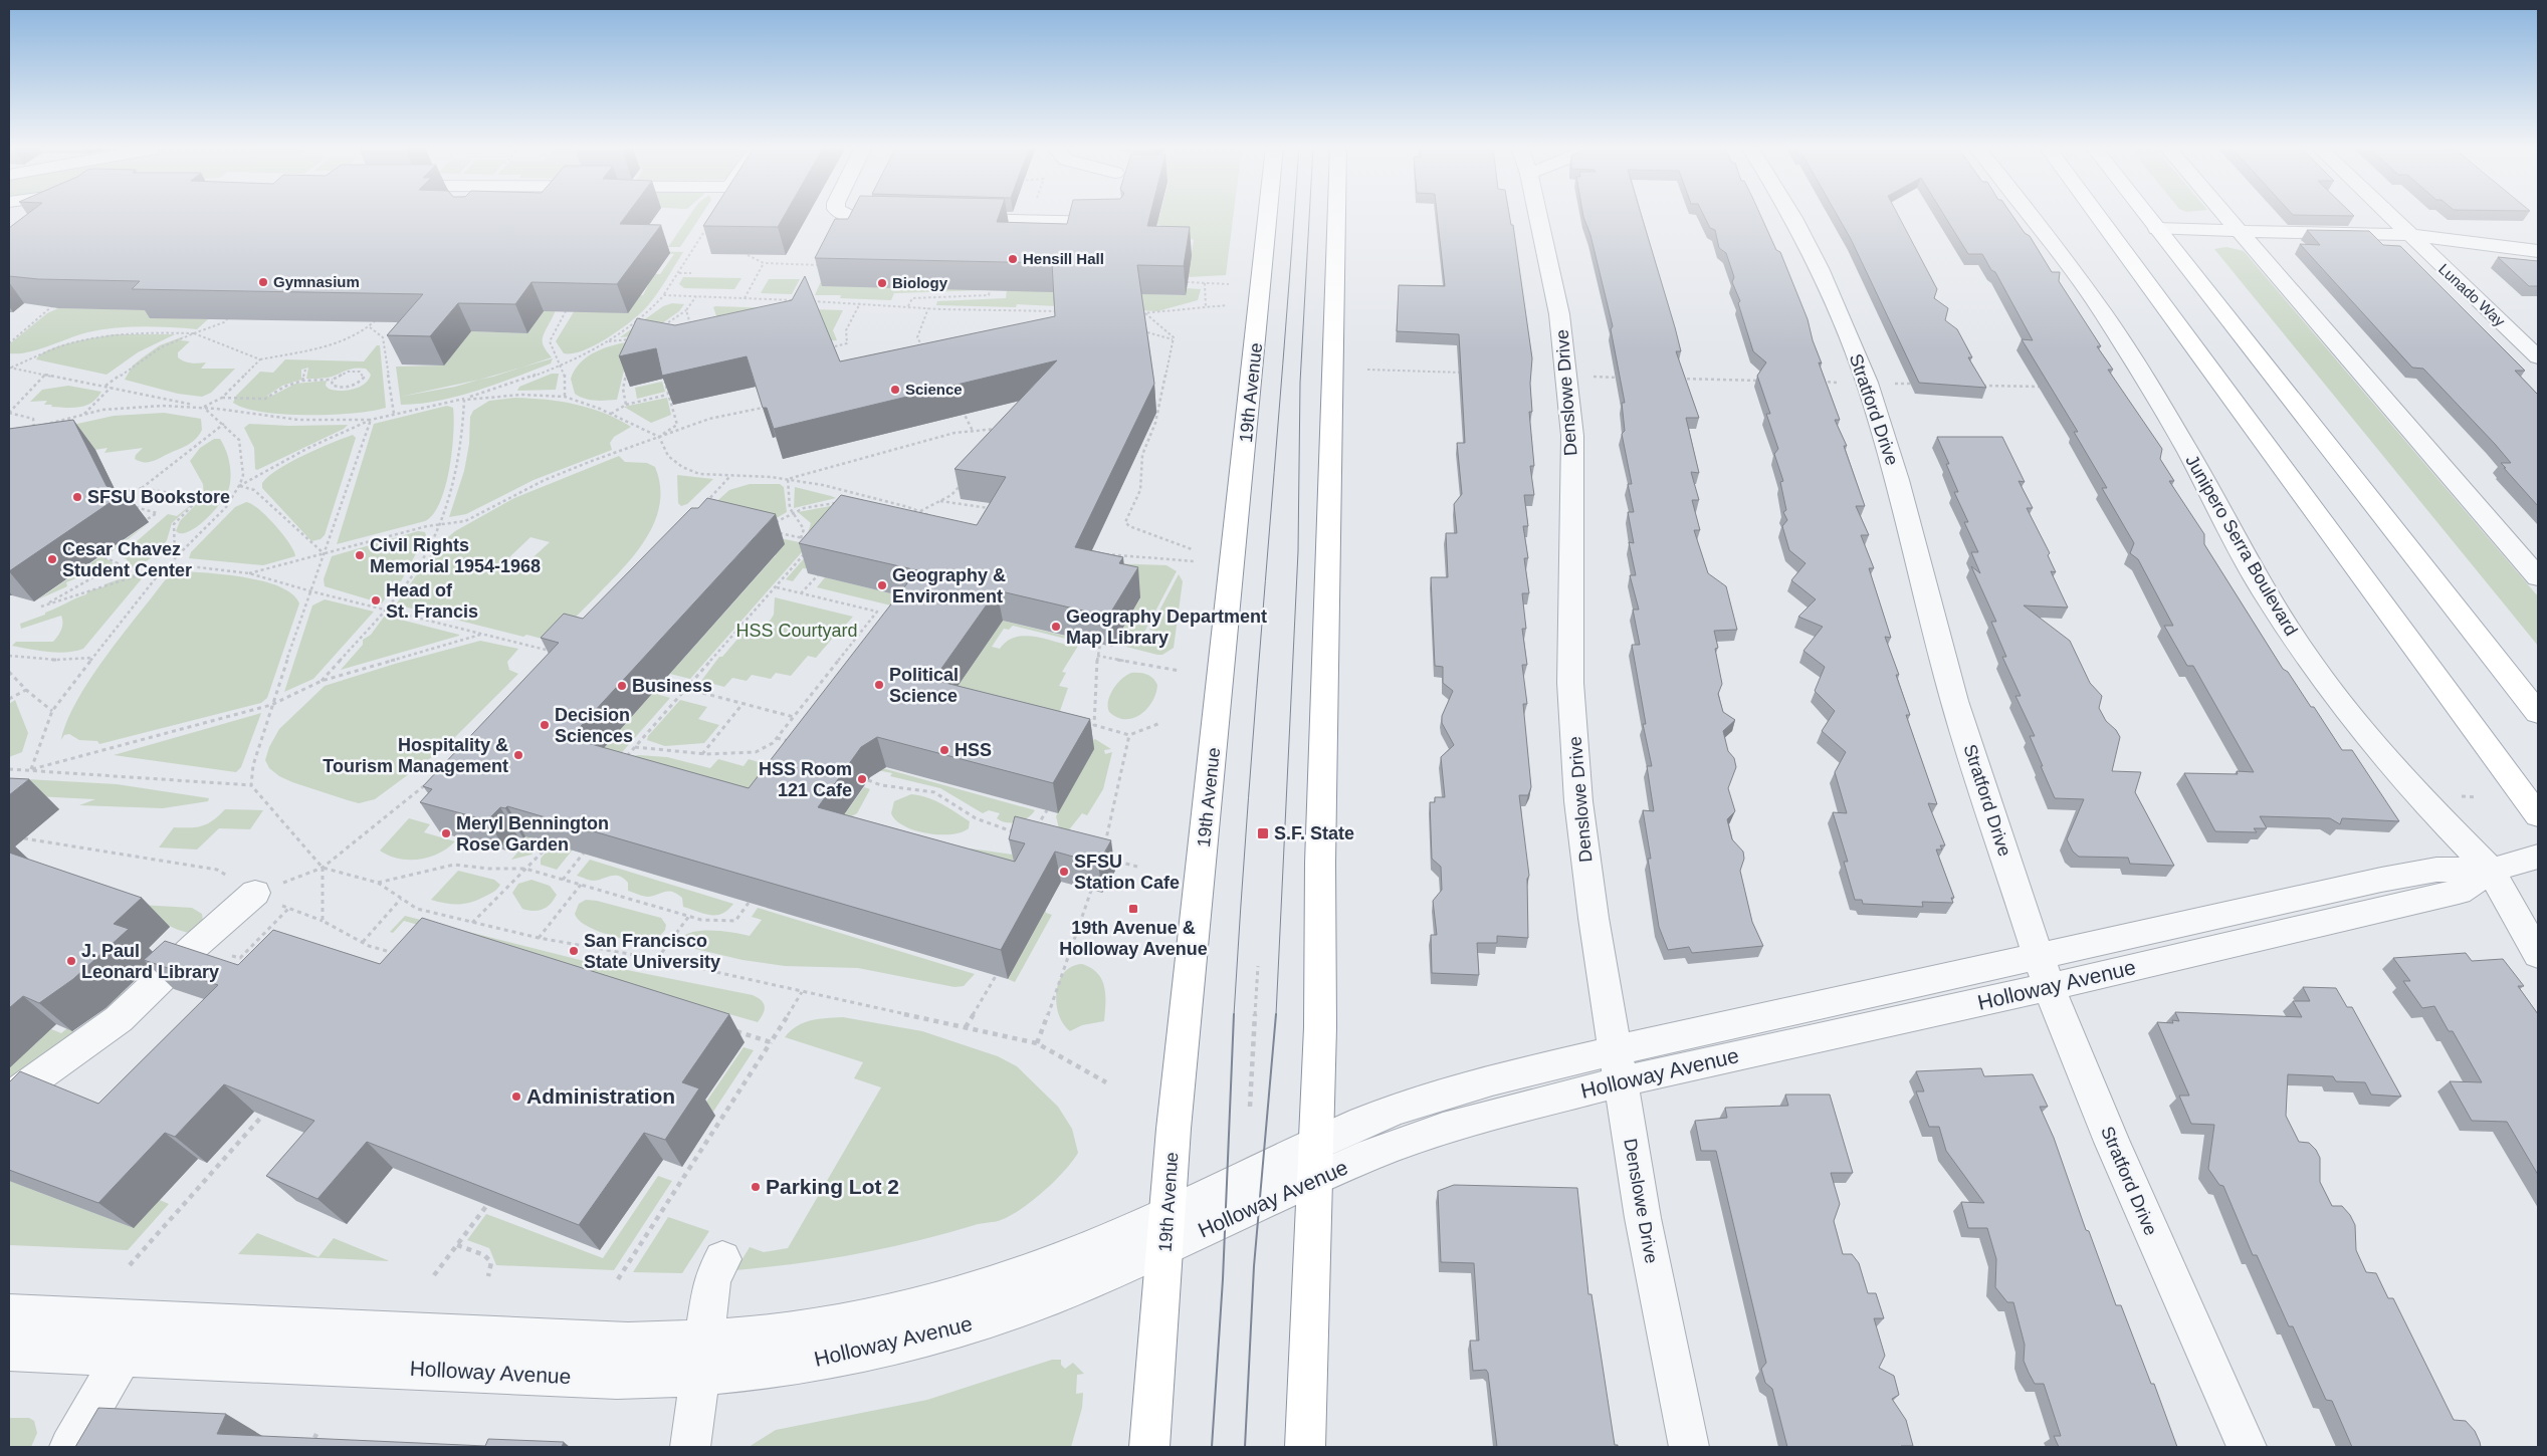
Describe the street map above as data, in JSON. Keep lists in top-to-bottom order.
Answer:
{
  "streets": {
    "main road": ["19th Avenue"],
    "street": [
      "Lunado Way",
      "Denslowe Drive",
      "Stratford Drive",
      "Junipero Serra Boulevard",
      "Holloway Avenue"
    ]
  },
  "crossings": [
    ["19th Avenue", "Holloway Avenue"],
    ["Denslowe Drive", "Holloway Avenue"],
    ["Stratford Drive", "Holloway Avenue"],
    ["Junipero Serra Boulevard", "Holloway Avenue"]
  ],
  "parks": ["HSS Courtyard"],
  "places": {
    "other": [
      "Hensill Hall",
      "Gymnasium",
      "Biology",
      "Science",
      "SFSU Bookstore",
      "Civil Rights Memorial 1954-1968",
      "Cesar Chavez Student Center",
      "Geography & Environment",
      "Head of St. Francis",
      "Geography Department Map Library",
      "Political Science",
      "Business",
      "Decision Sciences",
      "HSS",
      "Hospitality & Tourism Management",
      "HSS Room 121 Cafe",
      "Meryl Bennington Rose Garden",
      "SFSU Station Cafe",
      "San Francisco State University",
      "J. Paul Leonard Library",
      "Administration",
      "Parking Lot 2"
    ],
    "transit": ["S.F. State", "19th Avenue & Holloway Avenue"]
  }
}
